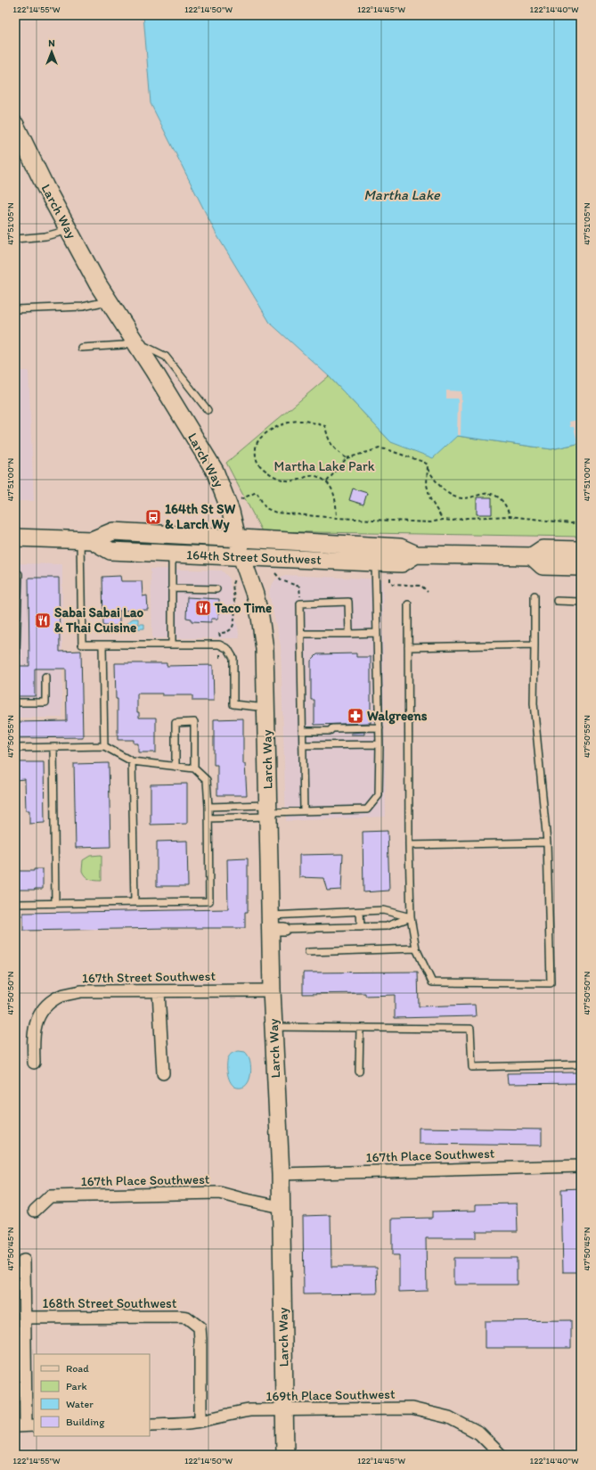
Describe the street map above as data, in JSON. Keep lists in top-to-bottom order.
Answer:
{
  "streets": {
    "main road": ["Larch Way", "164th Street Southwest"],
    "street": [
      "167th Street Southwest",
      "167th Place Southwest",
      "168th Street Southwest",
      "169th Place Southwest"
    ]
  },
  "crossings": [
    ["Larch Way", "164th Street Southwest"],
    ["Larch Way", "167th Street Southwest"],
    ["Larch Way", "167th Place Southwest"],
    ["Larch Way", "169th Place Southwest"],
    ["168th Street Southwest", "169th Place Southwest"]
  ],
  "water": ["Martha Lake"],
  "parks": ["Martha Lake Park"],
  "places": {
    "bus stop": ["164th St SW & Larch Wy"],
    "restaurant": ["Taco Time", "Sabai Sabai Lao & Thai Cuisine"],
    "pharmacy": ["Walgreens"]
  },
  "legend": [
    "Road",
    "Park",
    "Water",
    "Building"
  ],
  "north": "top",
  "coordinates": [
    "122°14'55\"W",
    "122°14'50\"W",
    "122°14'45\"W",
    "122°14'40\"W",
    "47°51'05\"N",
    "47°51'00\"N",
    "47°50'55\"N",
    "47°50'50\"N",
    "47°50'45\"N"
  ]
}
